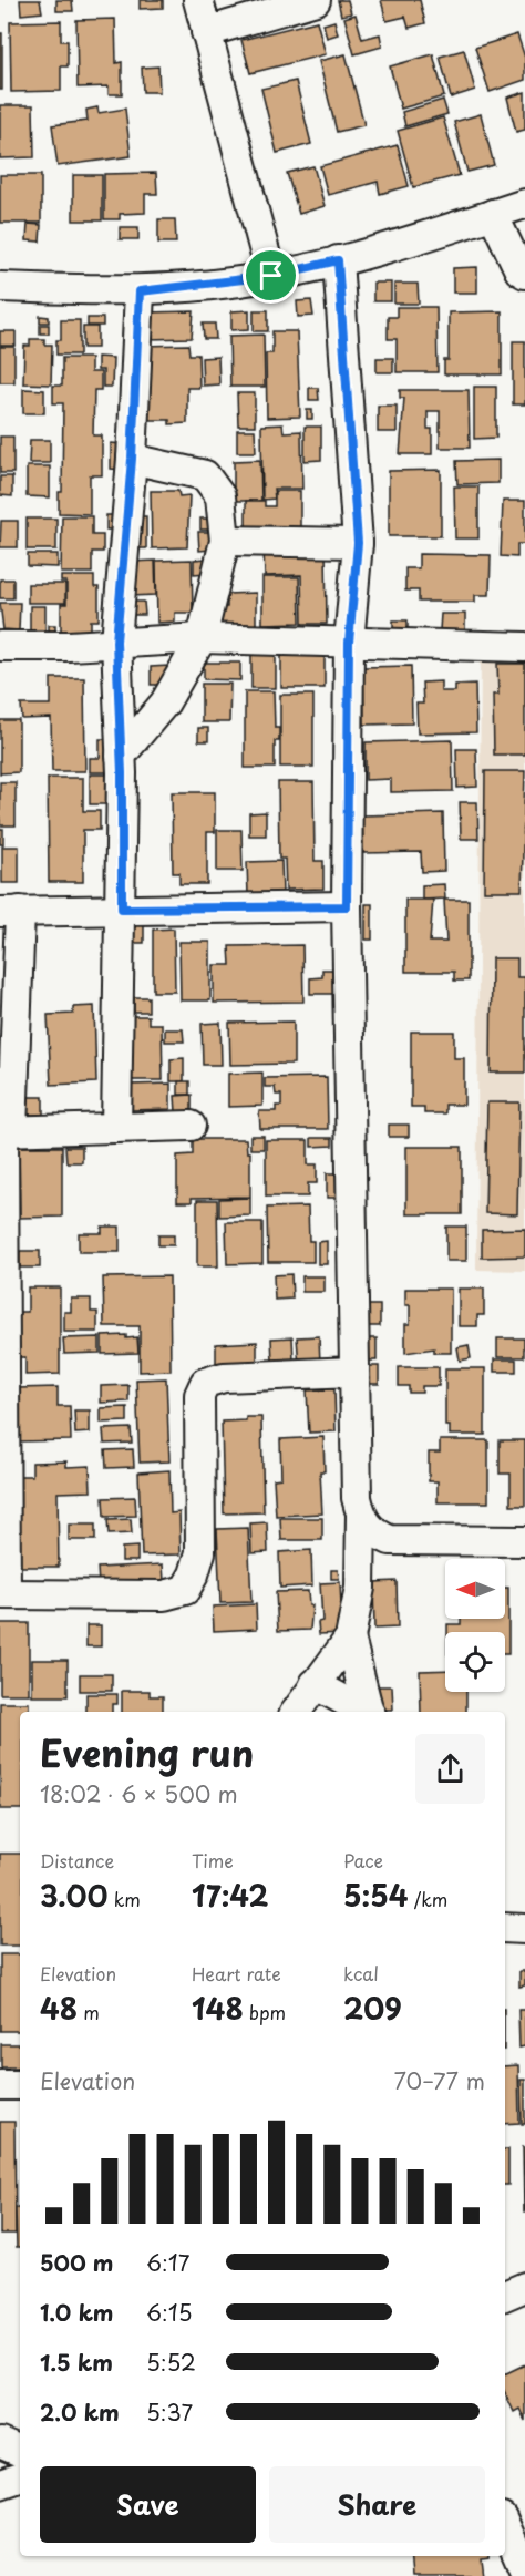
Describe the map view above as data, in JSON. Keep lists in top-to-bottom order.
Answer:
{
  "north": "left",
  "page": {
    "heading": ["Evening run", "18:02 · 6 × 500 m"],
    "stats": [
      ["Distance", "3.00 km"],
      ["Time", "17:42"],
      ["Pace", "5:54 /km"],
      ["Elevation", "48 m"],
      ["Heart rate", "148 bpm"],
      ["kcal", "209"]
    ],
    "chart": ["Elevation", "70–77 m"],
    "list": [
      {
        "name": "500 m",
        "note": "6:17"
      },
      {
        "name": "1.0 km",
        "note": "6:15"
      },
      {
        "name": "1.5 km",
        "note": "5:52"
      },
      {
        "name": "2.0 km",
        "note": "5:37"
      }
    ],
    "buttons": ["Save", "Share"]
  }
}
